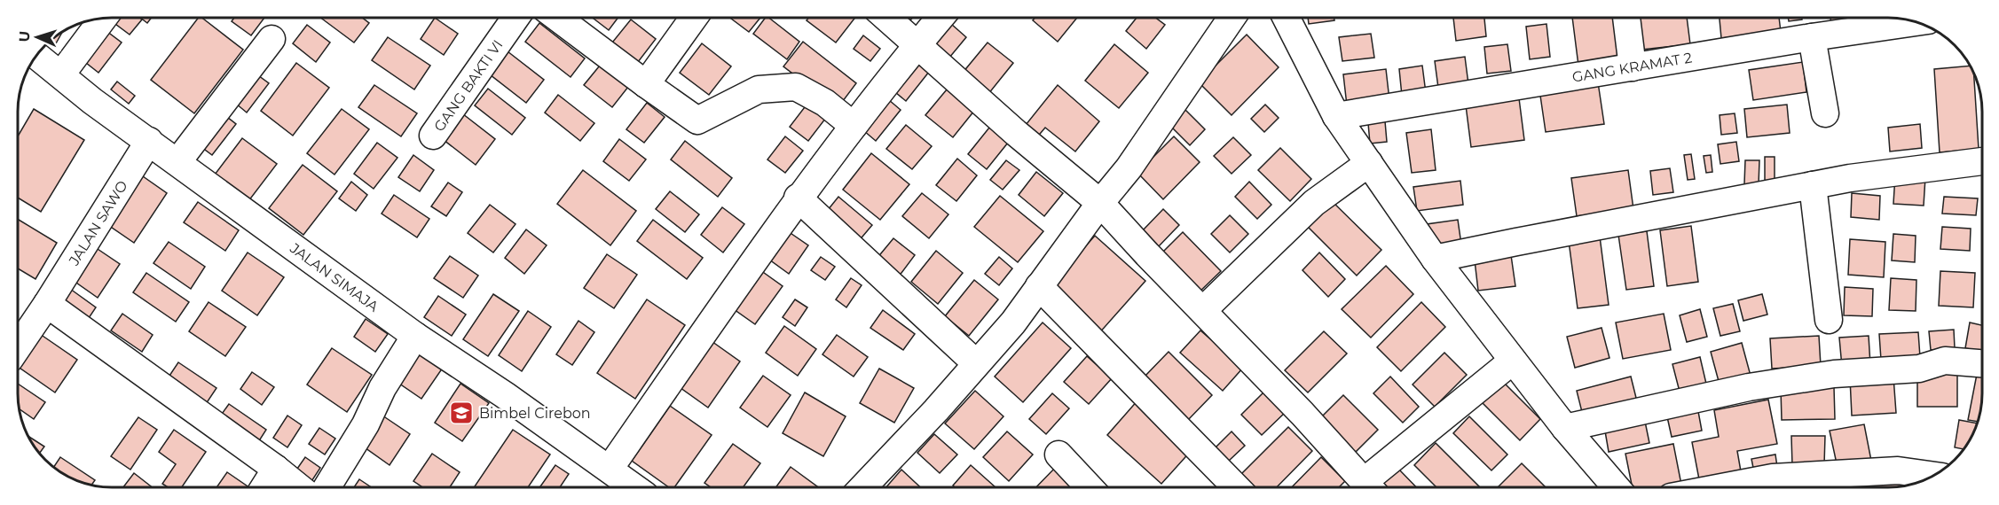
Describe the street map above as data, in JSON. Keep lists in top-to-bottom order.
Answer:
{
  "streets": {
    "street": [
      "GANG KRAMAT 2",
      "GANG BAKTI VI",
      "JALAN SAWO",
      "JALAN SIMAJA"
    ]
  },
  "crossings": [
    ["JALAN SAWO", "JALAN SIMAJA"]
  ],
  "places": {
    "school or university": ["Bimbel Cirebon"]
  },
  "north": "left"
}
